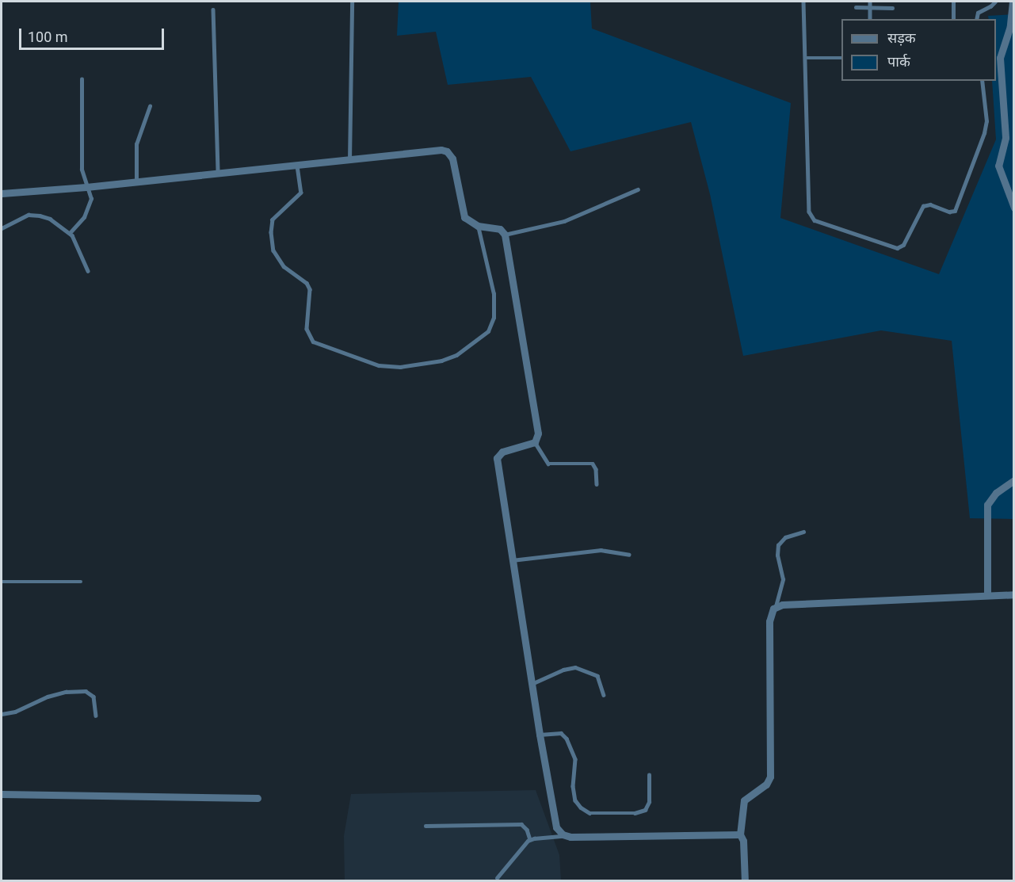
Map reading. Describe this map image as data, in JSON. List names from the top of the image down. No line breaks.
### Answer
{"legend":["सड़क","पार्क"],"scale_bar":"100 m"}
